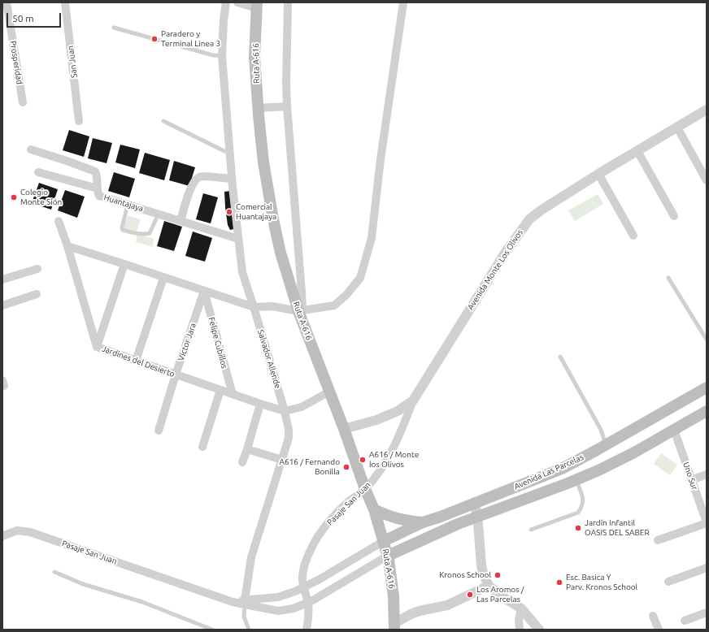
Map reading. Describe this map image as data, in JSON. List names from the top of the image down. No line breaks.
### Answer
{"streets":{"main road":["Ruta A-616","Avenida Las Parcelas"],"street":["San Juan","Prosperidad","Huantajaya","Avenida Monte Los Olivos","Víctor Jara","Felipe Cubillos","Salvador Allende","Jardines del Desierto","Uno Sur","Pasaje San Juan"]},"crossings":[["Ruta A-616","Avenida Monte Los Olivos"],["Ruta A-616","Avenida Las Parcelas"],["Ruta A-616","Pasaje San Juan"],["Avenida Monte Los Olivos","Pasaje San Juan"],["Víctor Jara","Felipe Cubillos"],["Víctor Jara","Jardines del Desierto"],["Felipe Cubillos","Jardines del Desierto"],["Salvador Allende","Jardines del Desierto"],["Salvador Allende","Pasaje San Juan"],["Avenida Las Parcelas","Uno Sur"],["Avenida Las Parcelas","Pasaje San Juan"]],"places":["Paradero y Terminal Linea 3","Colegio Monte Sión","Comercial Huantajaya","A616 / Monte los Olivos","A616 / Fernando Bonilla","Jardín Infantil OASIS DEL SABER","Kronos School","Esc. Basica Y Parv. Kronos School","Los Aromos / Las Parcelas"],"scale_bar":"50 m"}
